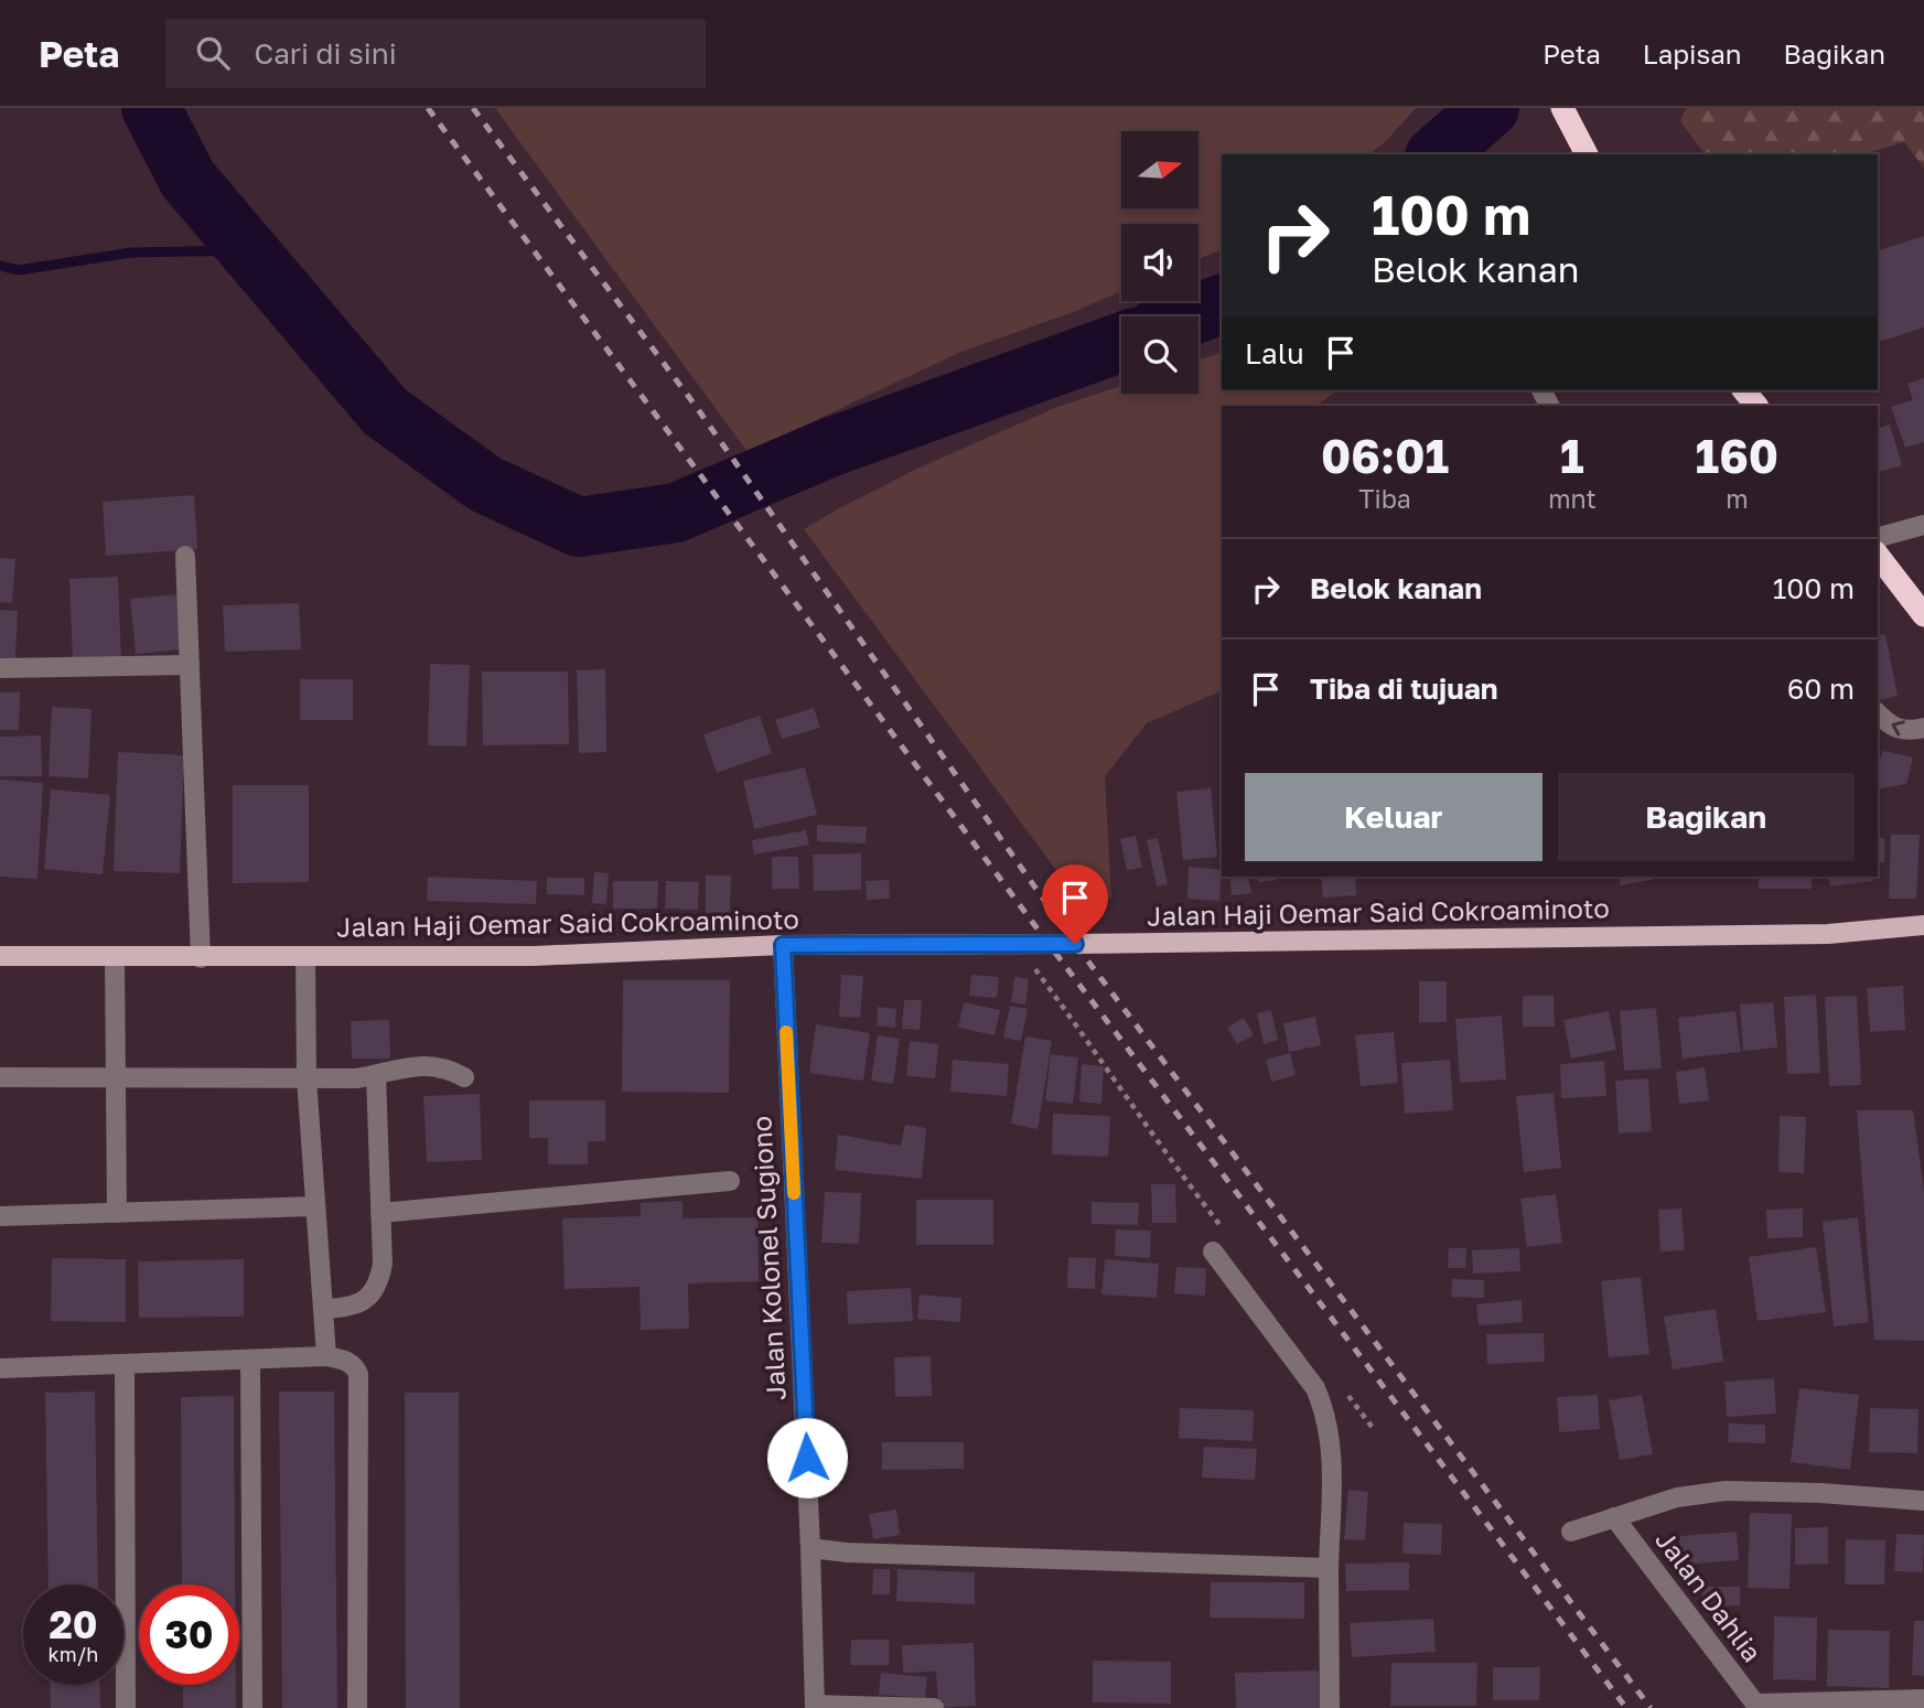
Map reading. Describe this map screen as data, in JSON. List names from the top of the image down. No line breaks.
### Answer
{"streets":{"main road":["Jalan Haji Oemar Said Cokroaminoto"],"street":["Jalan Kolonel Sugiono","Jalan Dahlia"]},"crossings":[["Jalan Haji Oemar Said Cokroaminoto","Jalan Kolonel Sugiono"]],"north":"right","page":{"header":"Peta","search":"Cari di sini","nav":["Peta","Lapisan","Bagikan"],"turn":["100 m","Belok kanan"],"then":"Lalu","eta":["06:01","Tiba","1","mnt","160","m"],"list":[{"name":"Belok kanan","value":"100 m"},{"name":"Tiba di tujuan","value":"60 m"}],"buttons":["Keluar","Bagikan"],"speed":"20 km/h","limit":"30"}}
